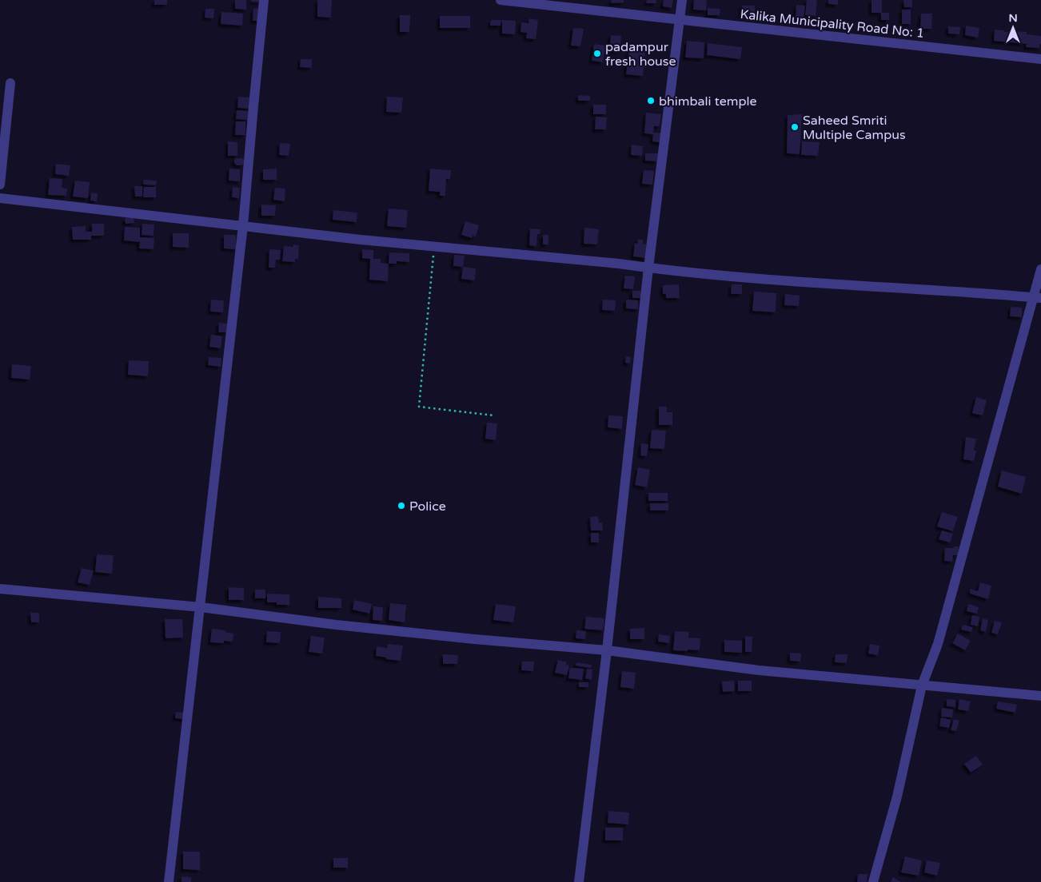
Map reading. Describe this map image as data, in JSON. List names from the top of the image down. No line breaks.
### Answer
{"streets":{"street":["Kalika Municipality Road No: 1"]},"places":["padampur fresh house","bhimbali temple","Saheed Smriti Multiple Campus","Police"],"north":"top"}
